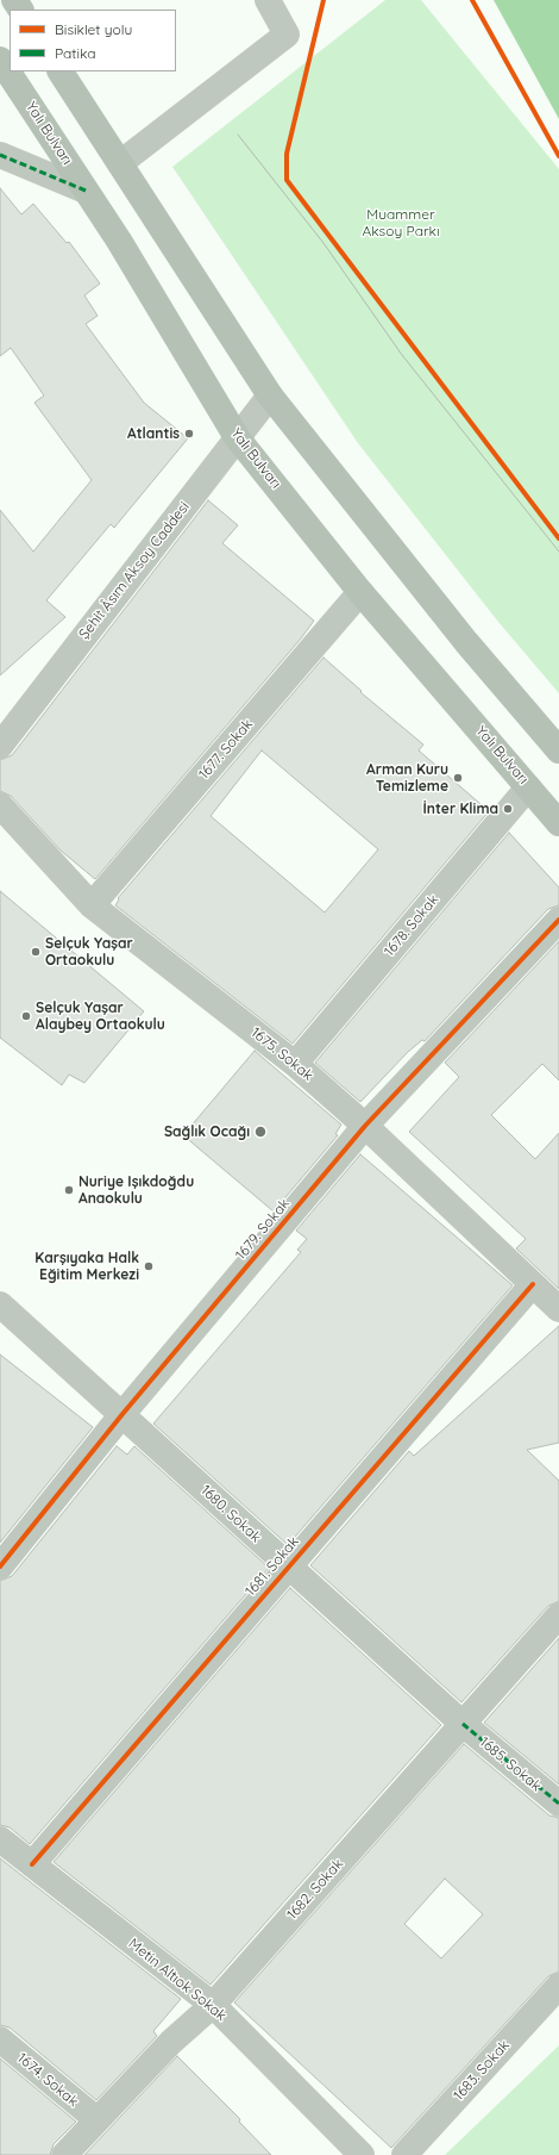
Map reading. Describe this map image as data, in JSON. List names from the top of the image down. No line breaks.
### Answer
{"streets":{"main road":["Yalı Bulvarı"],"street":["Şehit Âsım Aksoy Caddesi","1677. Sokak","1678. Sokak","1675. Sokak","1679. Sokak","1680. Sokak","1681. Sokak","1685. Sokak","1682. Sokak","Metin Altıok Sokak","1683. Sokak","1674. Sokak"]},"crossings":[["Yalı Bulvarı","Şehit Âsım Aksoy Caddesi"],["Yalı Bulvarı","1677. Sokak"],["Yalı Bulvarı","1678. Sokak"],["1677. Sokak","1675. Sokak"],["1678. Sokak","1675. Sokak"],["1675. Sokak","1679. Sokak"],["1675. Sokak","1681. Sokak"],["1679. Sokak","1680. Sokak"],["1680. Sokak","1681. Sokak"],["1680. Sokak","1685. Sokak"],["1680. Sokak","1682. Sokak"],["1681. Sokak","Metin Altıok Sokak"],["1685. Sokak","1682. Sokak"],["1682. Sokak","Metin Altıok Sokak"],["1682. Sokak","1674. Sokak"]],"parks":["Muammer Aksoy Parkı"],"places":["Atlantis","Arman Kuru Temizleme","İnter Klima","Selçuk Yaşar Ortaokulu","Selçuk Yaşar Alaybey Ortaokulu","Sağlık Ocağı","Nuriye Işıkdoğdu Anaokulu","Karşıyaka Halk Eğitim Merkezi"],"legend":["Bisiklet yolu","Patika"]}
